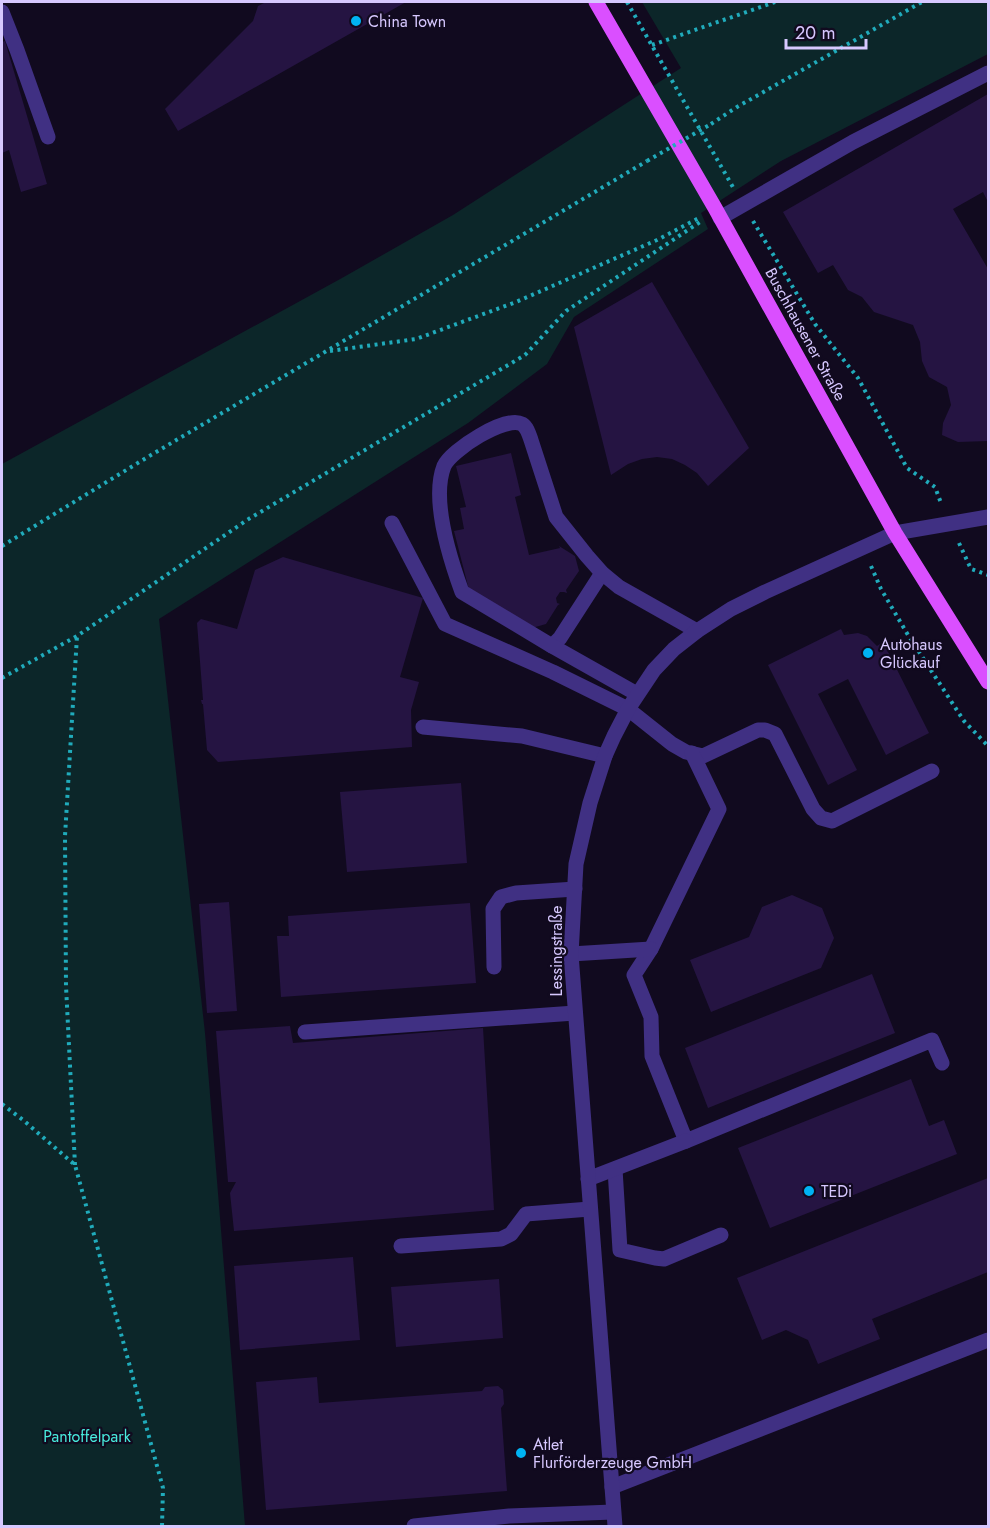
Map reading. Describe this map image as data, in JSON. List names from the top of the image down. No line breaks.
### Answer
{"streets":{"main road":["Buschhausener Straße"],"street":["Lessingstraße"]},"crossings":[["Buschhausener Straße","Lessingstraße"]],"parks":["Pantoffelpark"],"places":["China Town","Autohaus Glückauf","TEDi","Atlet Flurförderzeuge GmbH"],"scale_bar":"20 m"}
